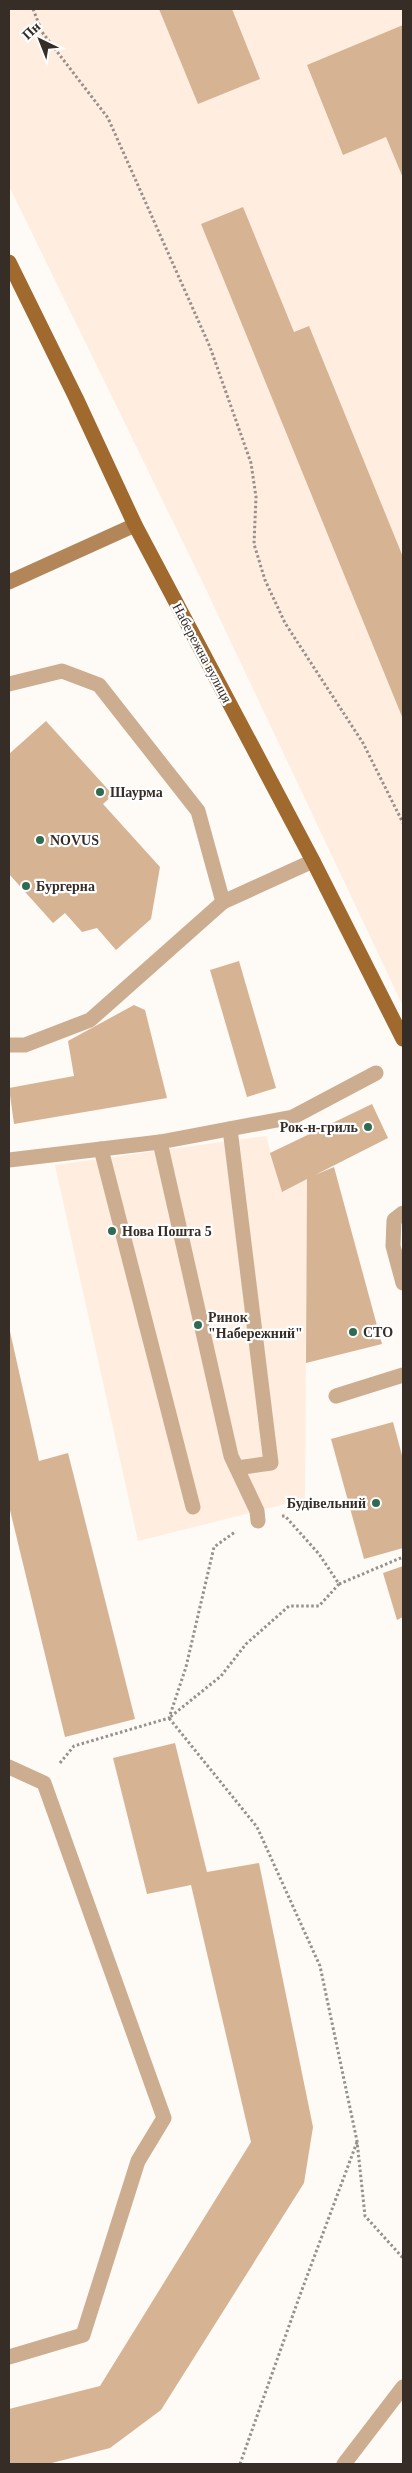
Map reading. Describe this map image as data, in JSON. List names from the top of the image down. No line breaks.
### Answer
{"streets":{"main road":["Набережна вулиця"]},"places":["Шаурма","NOVUS","Бургерна","Рок-н-гриль","Нова Пошта 5","Ринок \"Набережний\"","СТО","Будівельний"],"north":"top left"}
